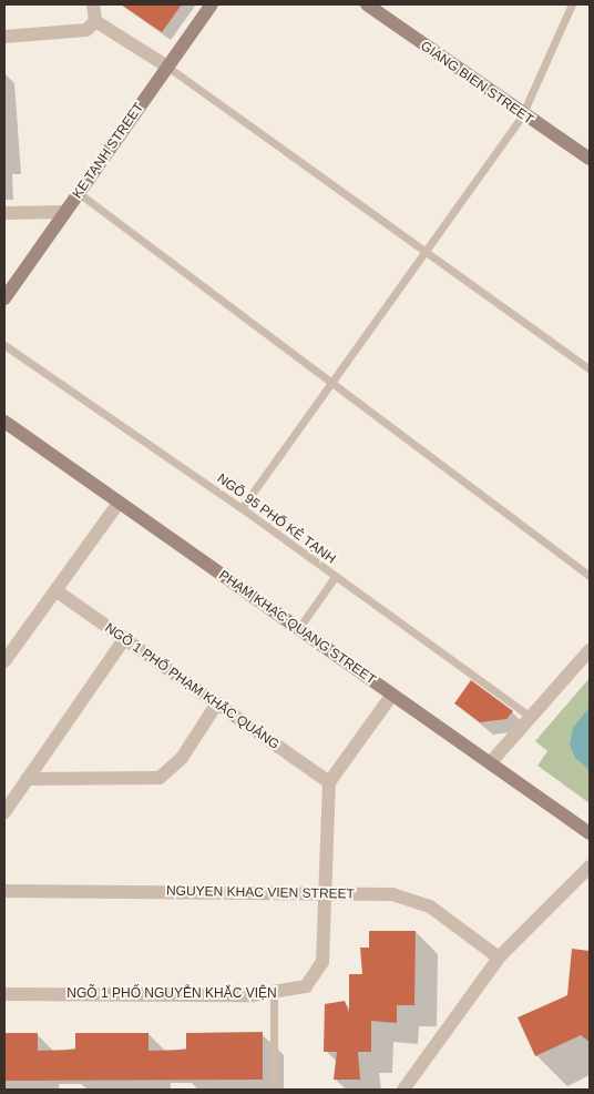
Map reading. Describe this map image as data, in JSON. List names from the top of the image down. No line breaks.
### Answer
{"streets":{"street":["GIANG BIEN STREET","KE TANH STREET","PHAM KHAC QUANG STREET","NGÕ 1 PHỐ PHẠM KHẮC QUẢNG","NGUYEN KHAC VIEN STREET","NGÕ 1 PHỐ NGUYỄN KHẮC VIỆN"],"lane":["NGÕ 95 PHỐ KẺ TẠNH"]},"crossings":[["NGUYEN KHAC VIEN STREET","NGÕ 1 PHỐ NGUYỄN KHẮC VIỆN"]]}
